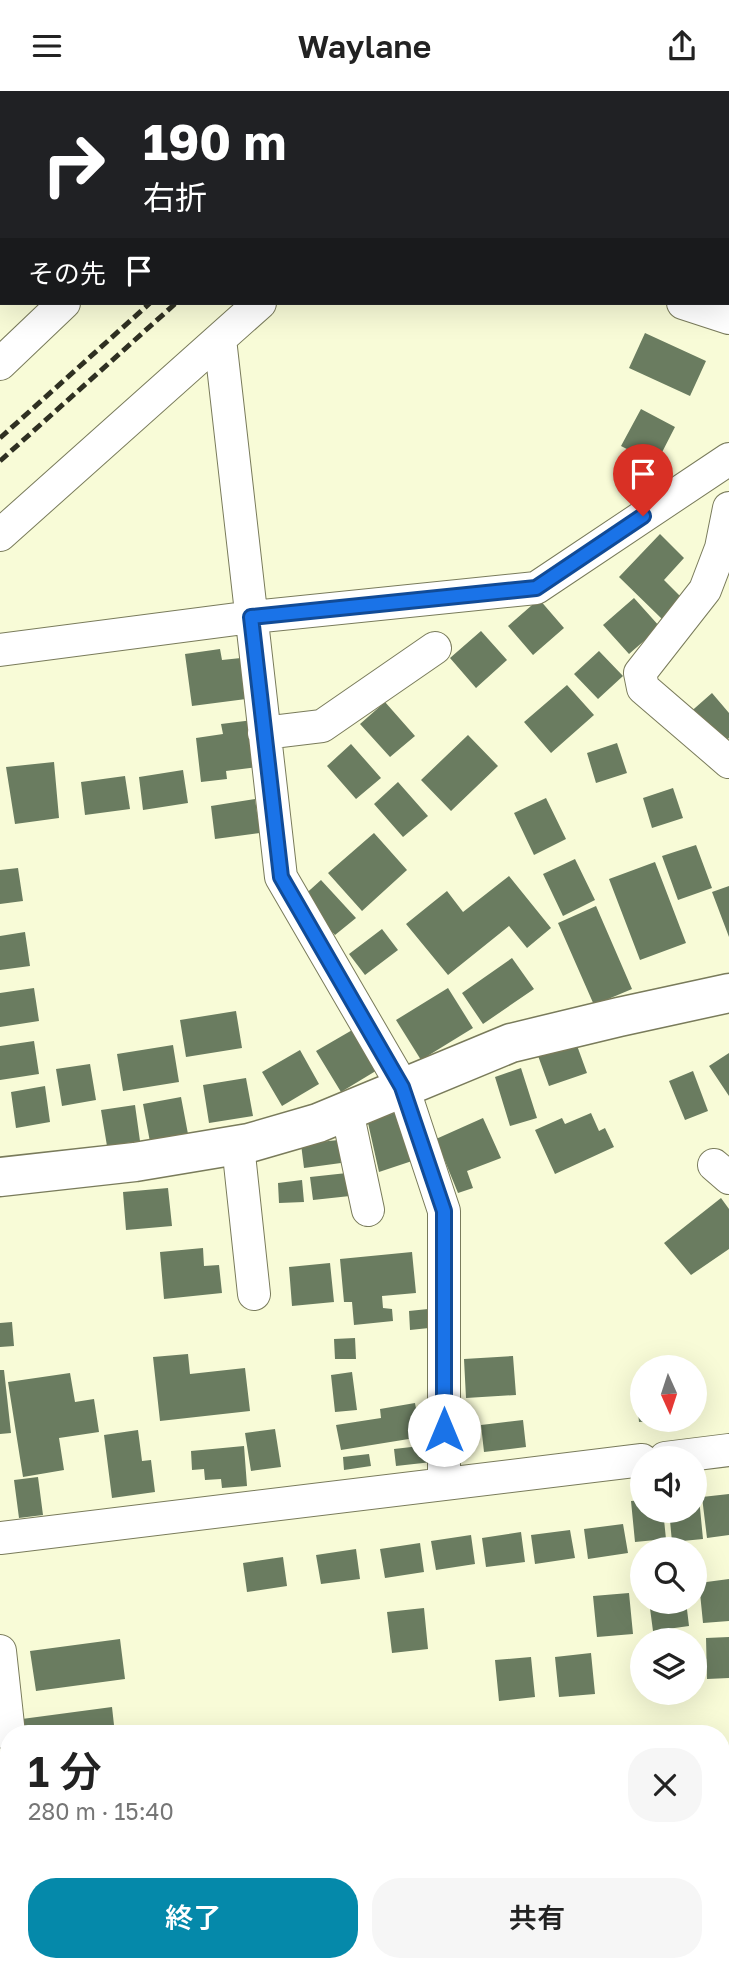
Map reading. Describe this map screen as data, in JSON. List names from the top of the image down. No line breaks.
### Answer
{"north":"bottom","page":{"header":"Waylane","turn":["190 m","右折"],"then":"その先","heading":["1 分","280 m · 15:40"],"buttons":["終了","共有"]}}
